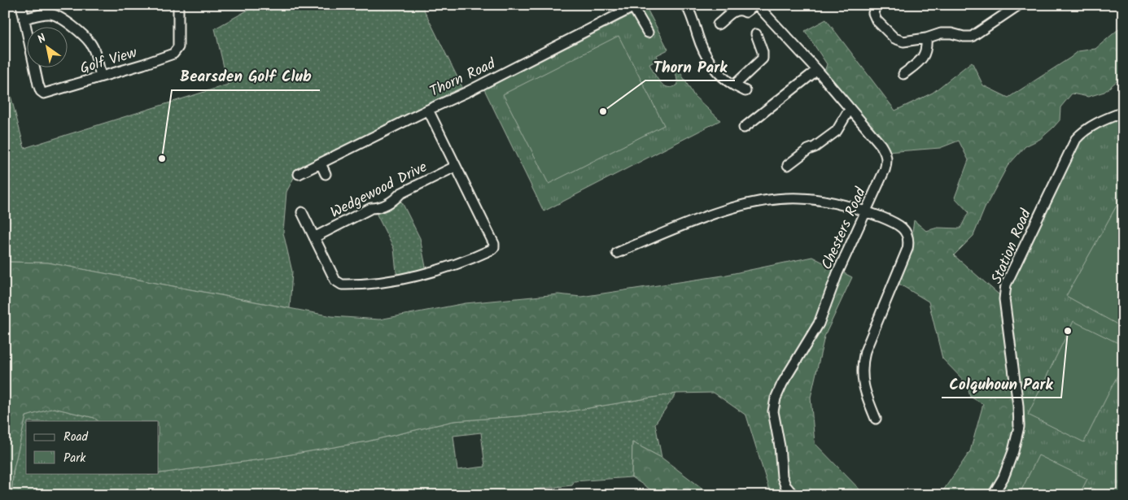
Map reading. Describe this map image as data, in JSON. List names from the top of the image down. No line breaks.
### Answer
{"streets":{"street":["Golf View","Thorn Road","Wedgewood Drive","Chesters Road","Station Road"]},"places":["Thorn Park","Bearsden Golf Club","Colquhoun Park"],"legend":["Road","Park"],"north":"top left"}
